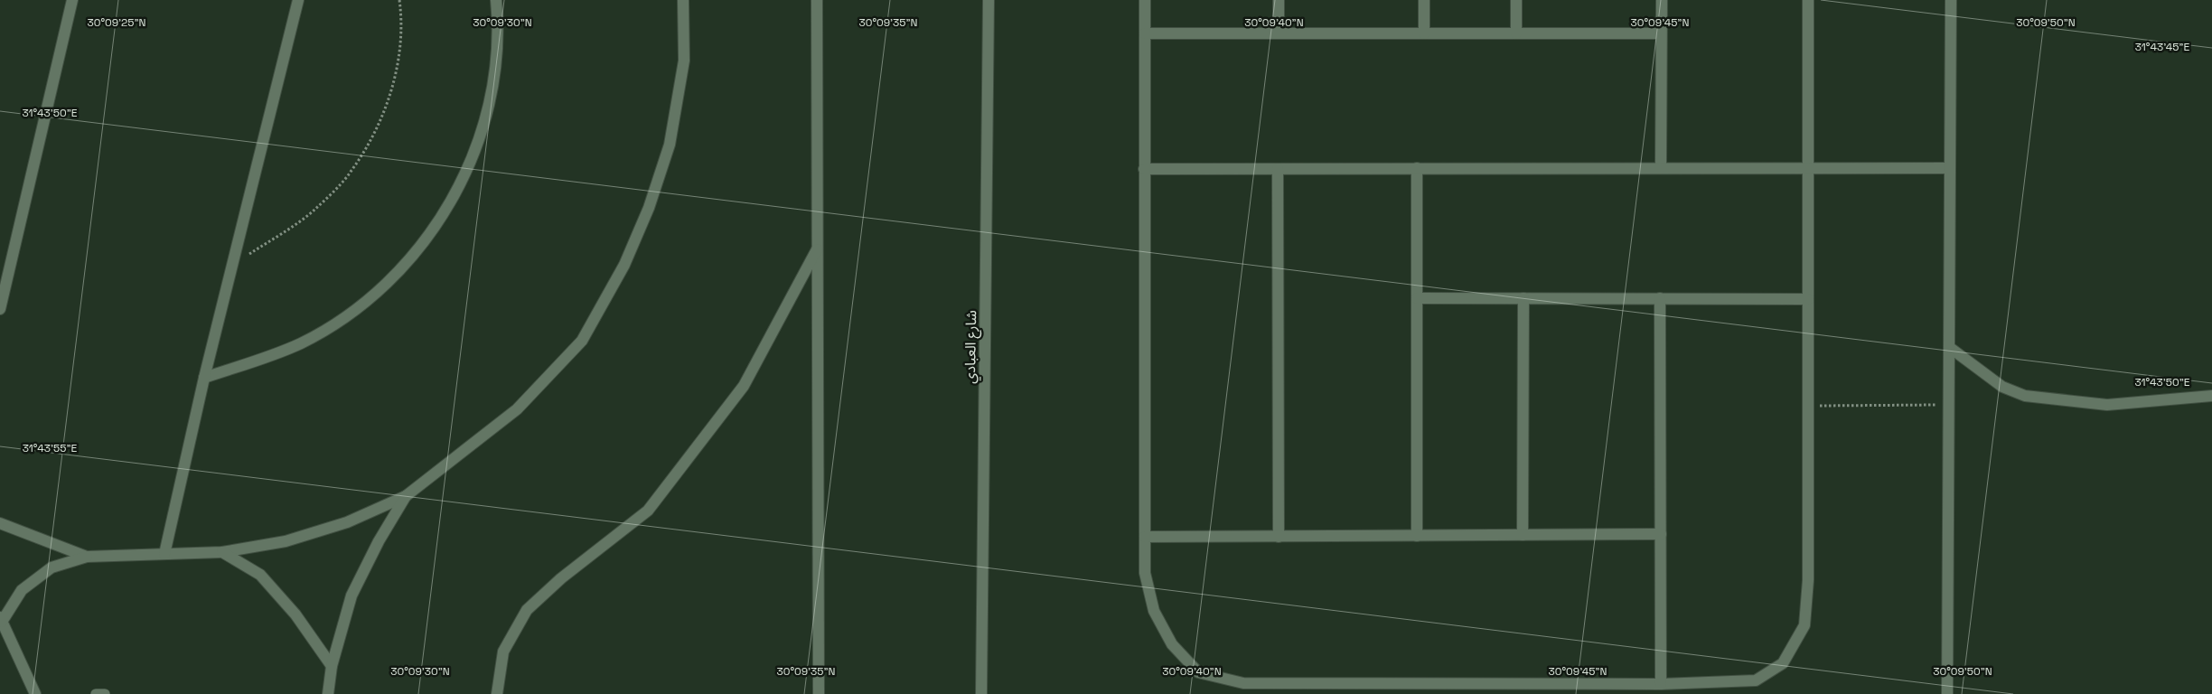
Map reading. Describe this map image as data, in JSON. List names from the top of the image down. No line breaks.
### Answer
{"streets":{"street":["شارع العبادي"]},"coordinates":["30°09'25\"N","30°09'30\"N","30°09'35\"N","30°09'40\"N","30°09'45\"N","30°09'50\"N","31°43'45\"E","31°43'50\"E","31°43'55\"E"]}
